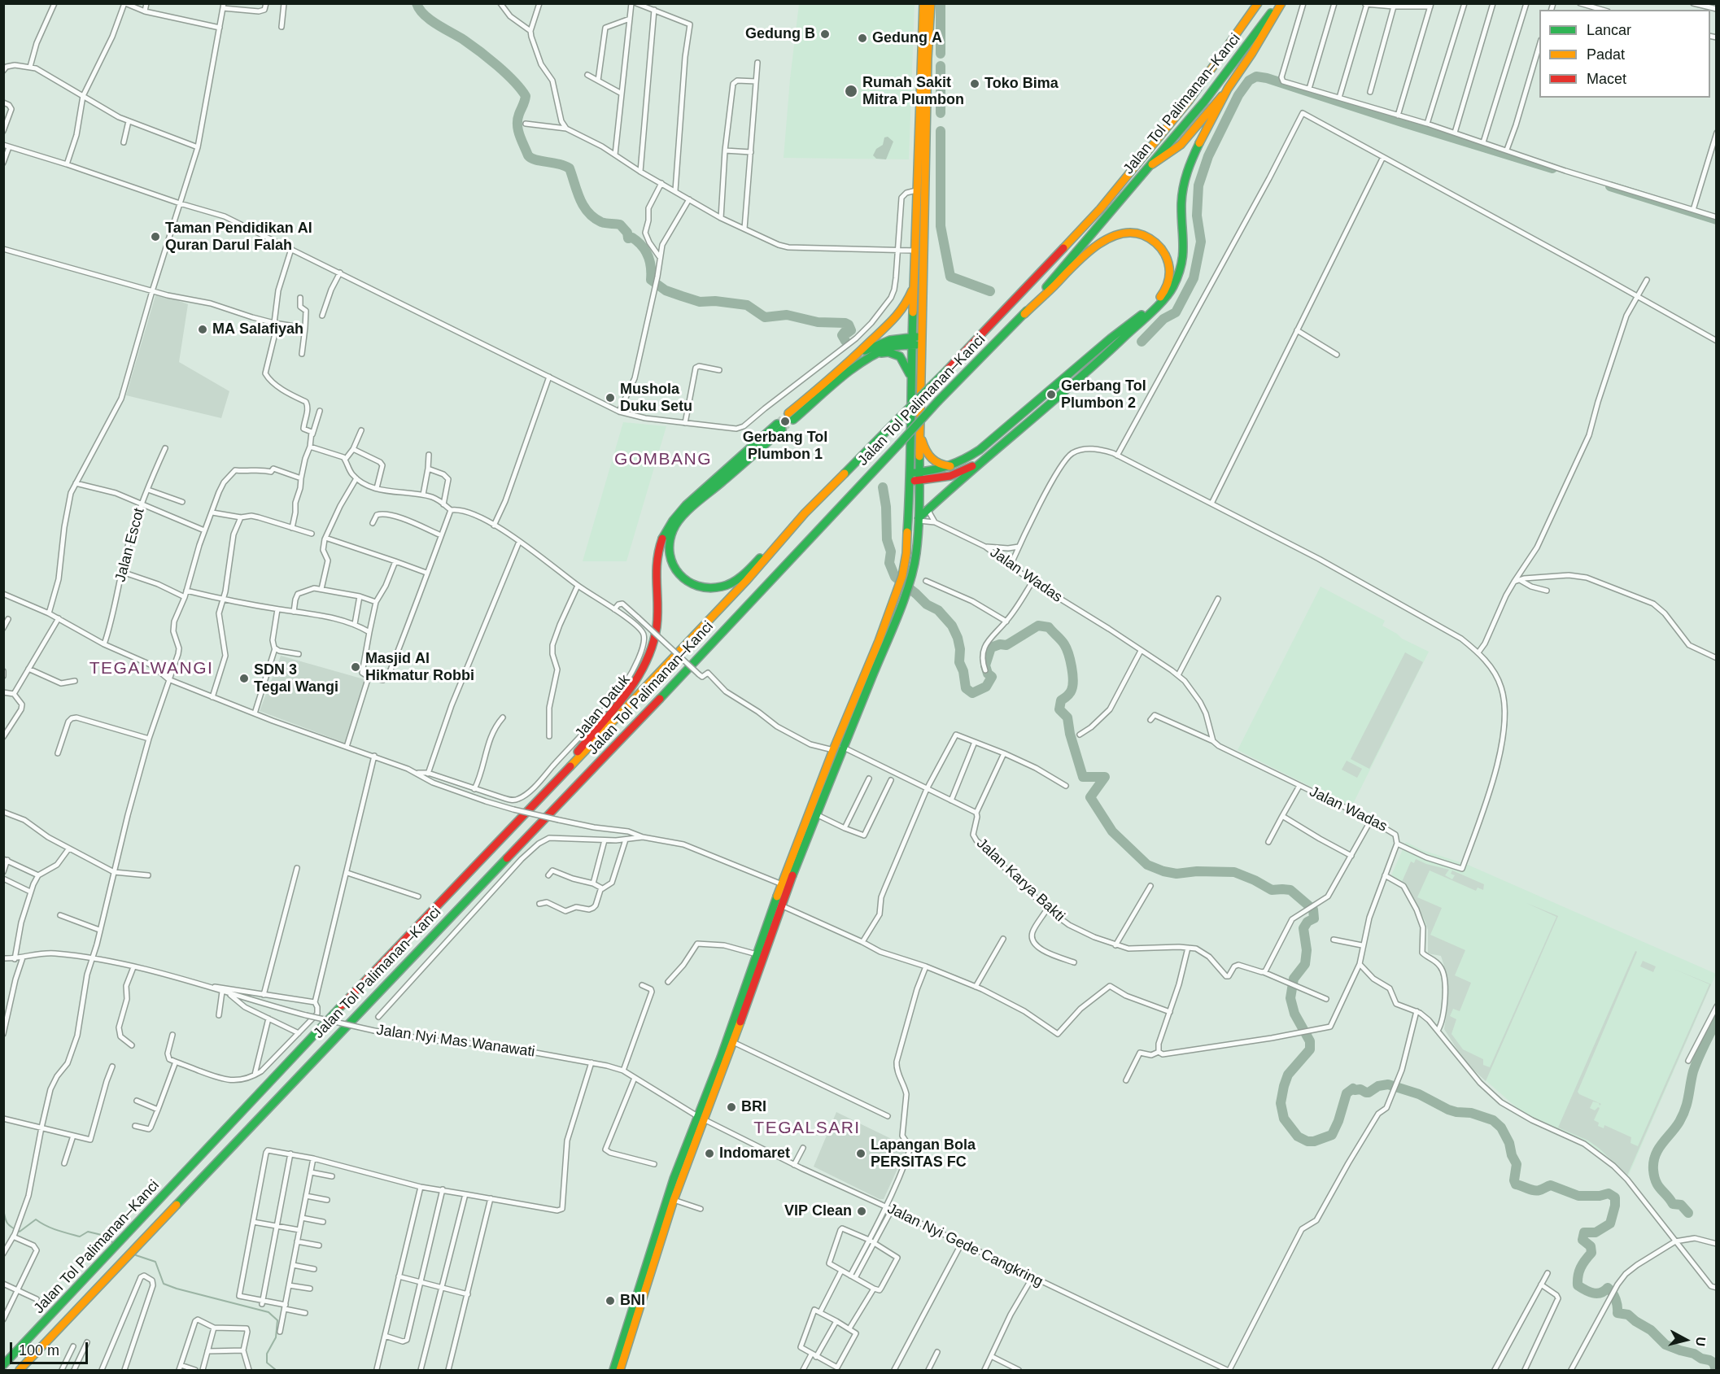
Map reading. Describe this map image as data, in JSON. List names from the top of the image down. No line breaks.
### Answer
{"streets":{"highway":["Jalan Tol Palimanan–Kanci"],"street":["Jalan Escot","Jalan Wadas","Jalan Datuk","Jalan Karya Bakti","Jalan Nyi Mas Wanawati","Jalan Nyi Gede Cangkring"]},"crossings":[["Jalan Nyi Mas Wanawati","Jalan Nyi Gede Cangkring"]],"districts":["GOMBANG","TEGALWANGI","TEGALSARI"],"places":["Gedung B","Gedung A","Toko Bima","Rumah Sakit Mitra Plumbon","Taman Pendidikan Al Quran Darul Falah","MA Salafiyah","Gerbang Tol Plumbon 2","Mushola Duku Setu","Gerbang Tol Plumbon 1","Masjid Al Hikmatur Robbi","SDN 3 Tegal Wangi","BRI","Indomaret","Lapangan Bola PERSITAS FC","VIP Clean","BNI"],"legend":["Lancar","Padat","Macet"],"scale_bar":"100 m","north":"right"}
